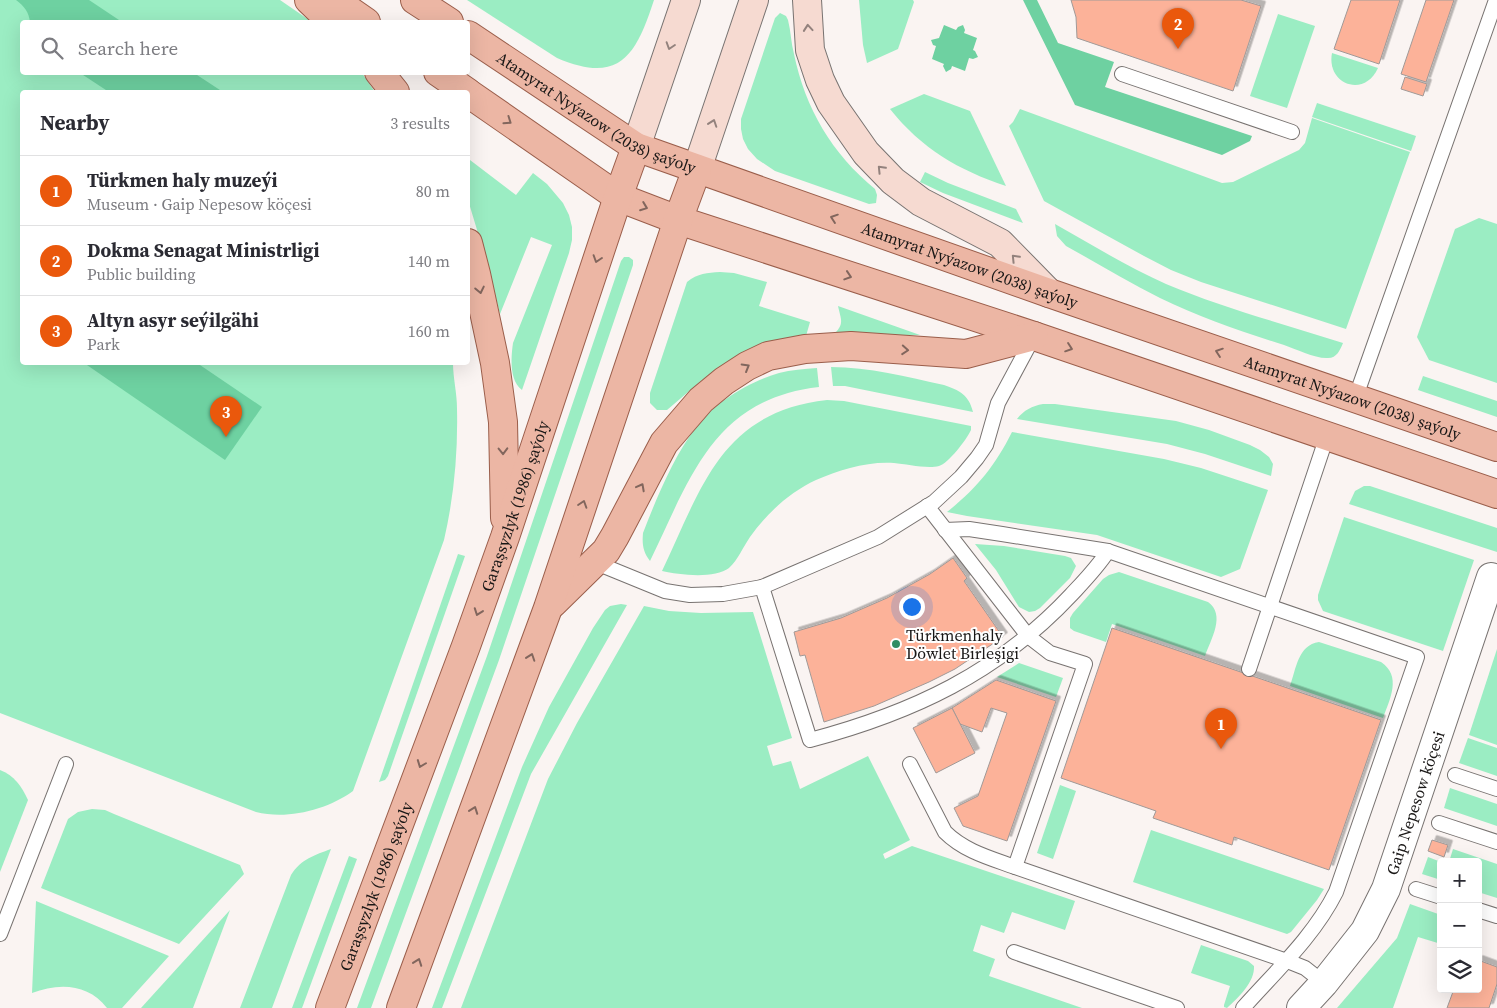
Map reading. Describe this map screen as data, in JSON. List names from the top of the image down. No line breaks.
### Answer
{"streets":{"main road":["Atamyrat Nyýazow (2038) şaýoly","Garaşsyzlyk (1986) şaýoly"],"street":["Gaip Nepesow köçesi"]},"crossings":[["Atamyrat Nyýazow (2038) şaýoly","Garaşsyzlyk (1986) şaýoly"]],"places":["Türkmenhaly Döwlet Birleşigi"],"page":{"pins":["2","3","1"],"search":"Search here","heading":["Nearby","3 results"],"list":[{"mark":"1","name":"Türkmen haly muzeýi","note":"Museum · Gaip Nepesow köçesi","value":"80 m"},{"mark":"2","name":"Dokma Senagat Ministrligi","note":"Public building","value":"140 m"},{"mark":"3","name":"Altyn asyr seýilgähi","note":"Park","value":"160 m"}],"map_buttons":["+","−"]}}
